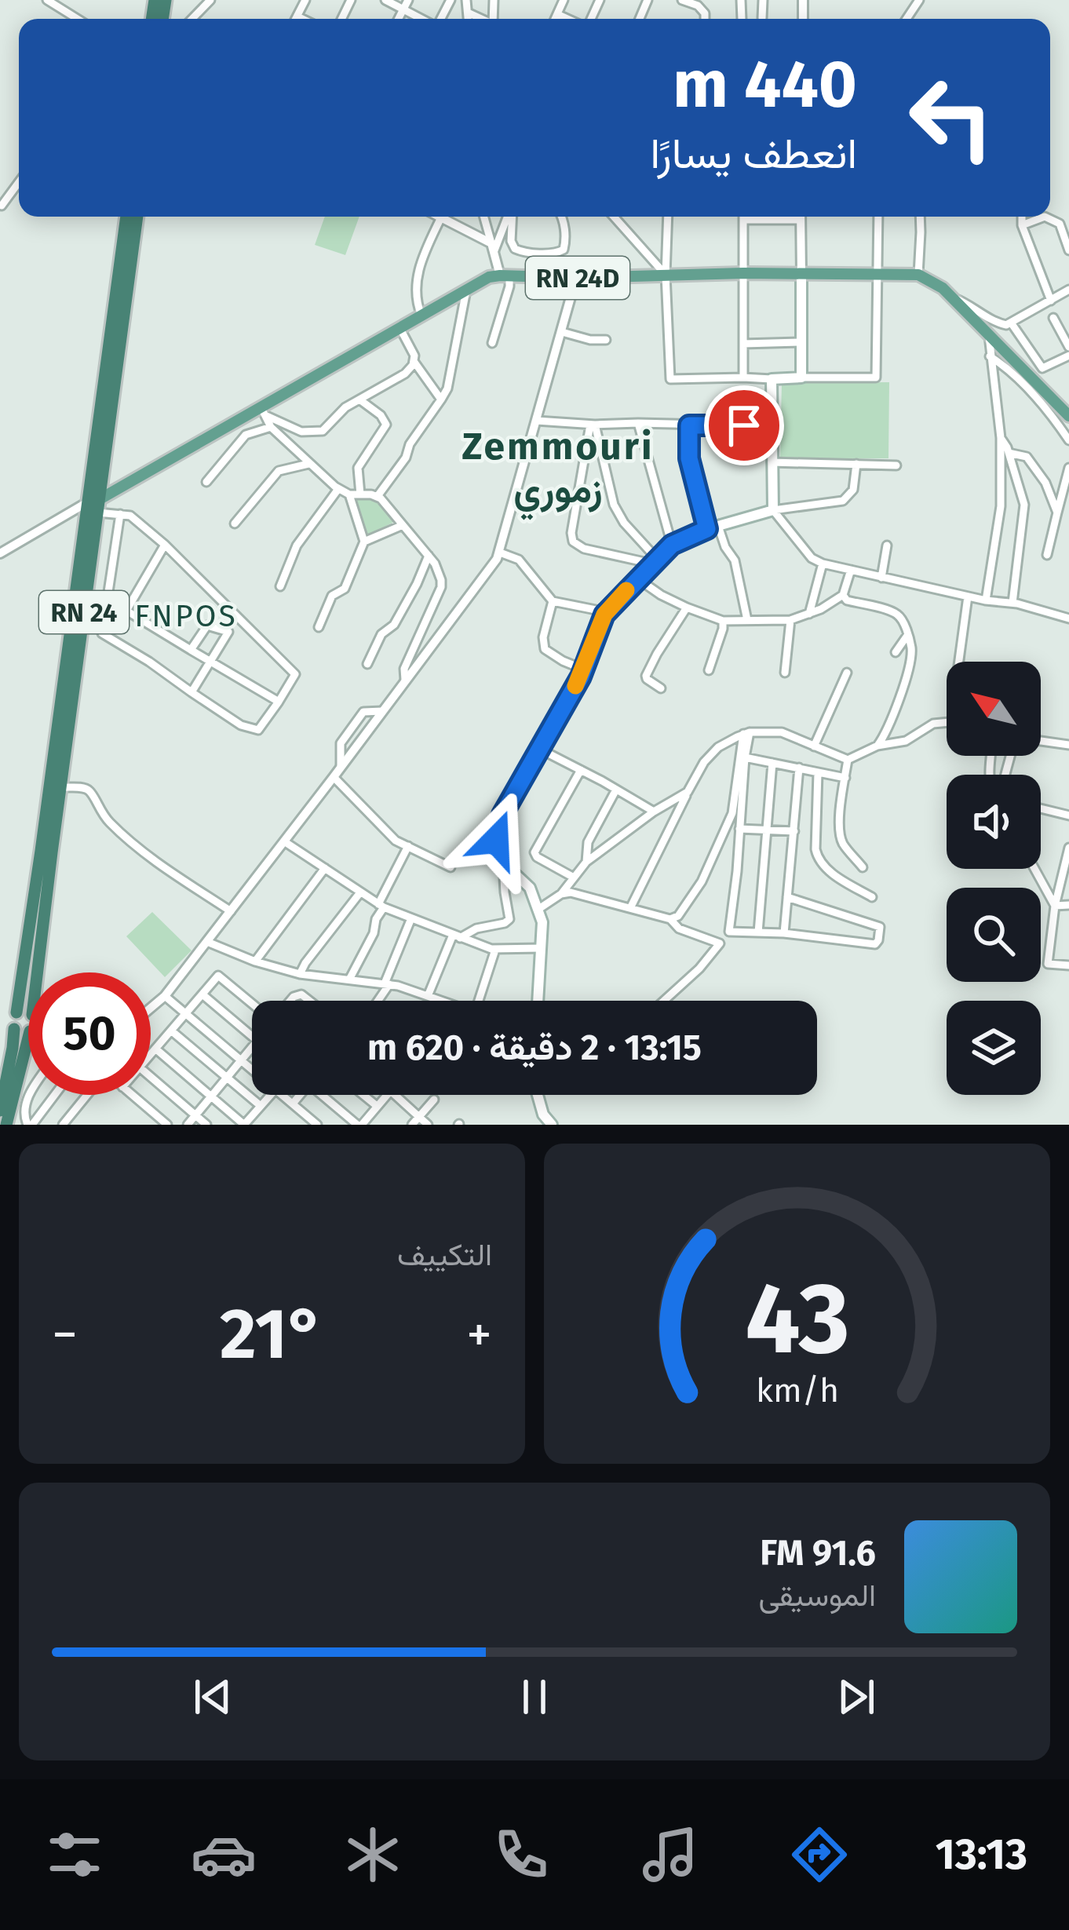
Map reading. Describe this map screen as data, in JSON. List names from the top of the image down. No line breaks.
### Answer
{"streets":{"highway":["RN 24"],"main road":["RN 24D"]},"crossings":[["RN 24D","RN 24"]],"districts":["Zemmouri زموري","FNPOS"],"north":"top left","page":{"turn":["440 m","انعطف يسارًا"],"limit":"50","trip":"13:15 · 2 دقيقة · 620 m","tile":"التكييف","heat":["−","21°","+"],"song":["91.6 FM","الموسيقى"],"tabs":"13:13","gauge":["43","km/h"]}}
